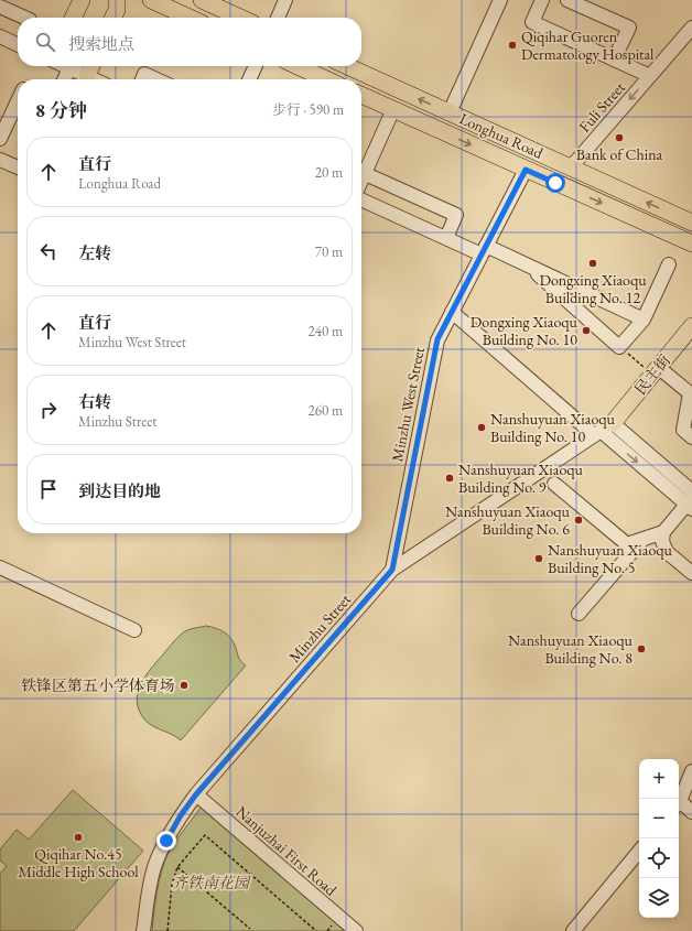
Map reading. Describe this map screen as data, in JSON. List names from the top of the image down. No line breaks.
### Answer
{"streets":{"main road":["Longhua Road","民主街"],"street":["Fuli Street","Minzhu West Street","Minzhu Street","Nanjuzhai First Road"]},"crossings":[["Fuli Street","Longhua Road"],["Longhua Road","Minzhu West Street"],["民主街","Minzhu Street"],["Minzhu West Street","Minzhu Street"],["Minzhu Street","Nanjuzhai First Road"]],"one_way":["Fuli Street"],"parks":["齐铁南花园"],"places":["Qiqihar Guoren Dermatology Hospital","Bank of China","Dongxing Xiaoqu Building No. 12","Dongxing Xiaoqu Building No. 10","Nanshuyuan Xiaoqu Building No. 10","Nanshuyuan Xiaoqu Building No. 9","Nanshuyuan Xiaoqu Building No. 6","Nanshuyuan Xiaoqu Building No. 5","Nanshuyuan Xiaoqu Building No. 8","铁锋区第五小学体育场","Qiqihar No.45 Middle High School"],"page":{"search":"搜索地点","heading":["8 分钟","步行 · 590 m"],"list":[["直行","Longhua Road","20 m"],["左转","70 m"],["直行","Minzhu West Street","240 m"],["右转","Minzhu Street","260 m"],"到达目的地"],"map_buttons":["+","−"]}}
